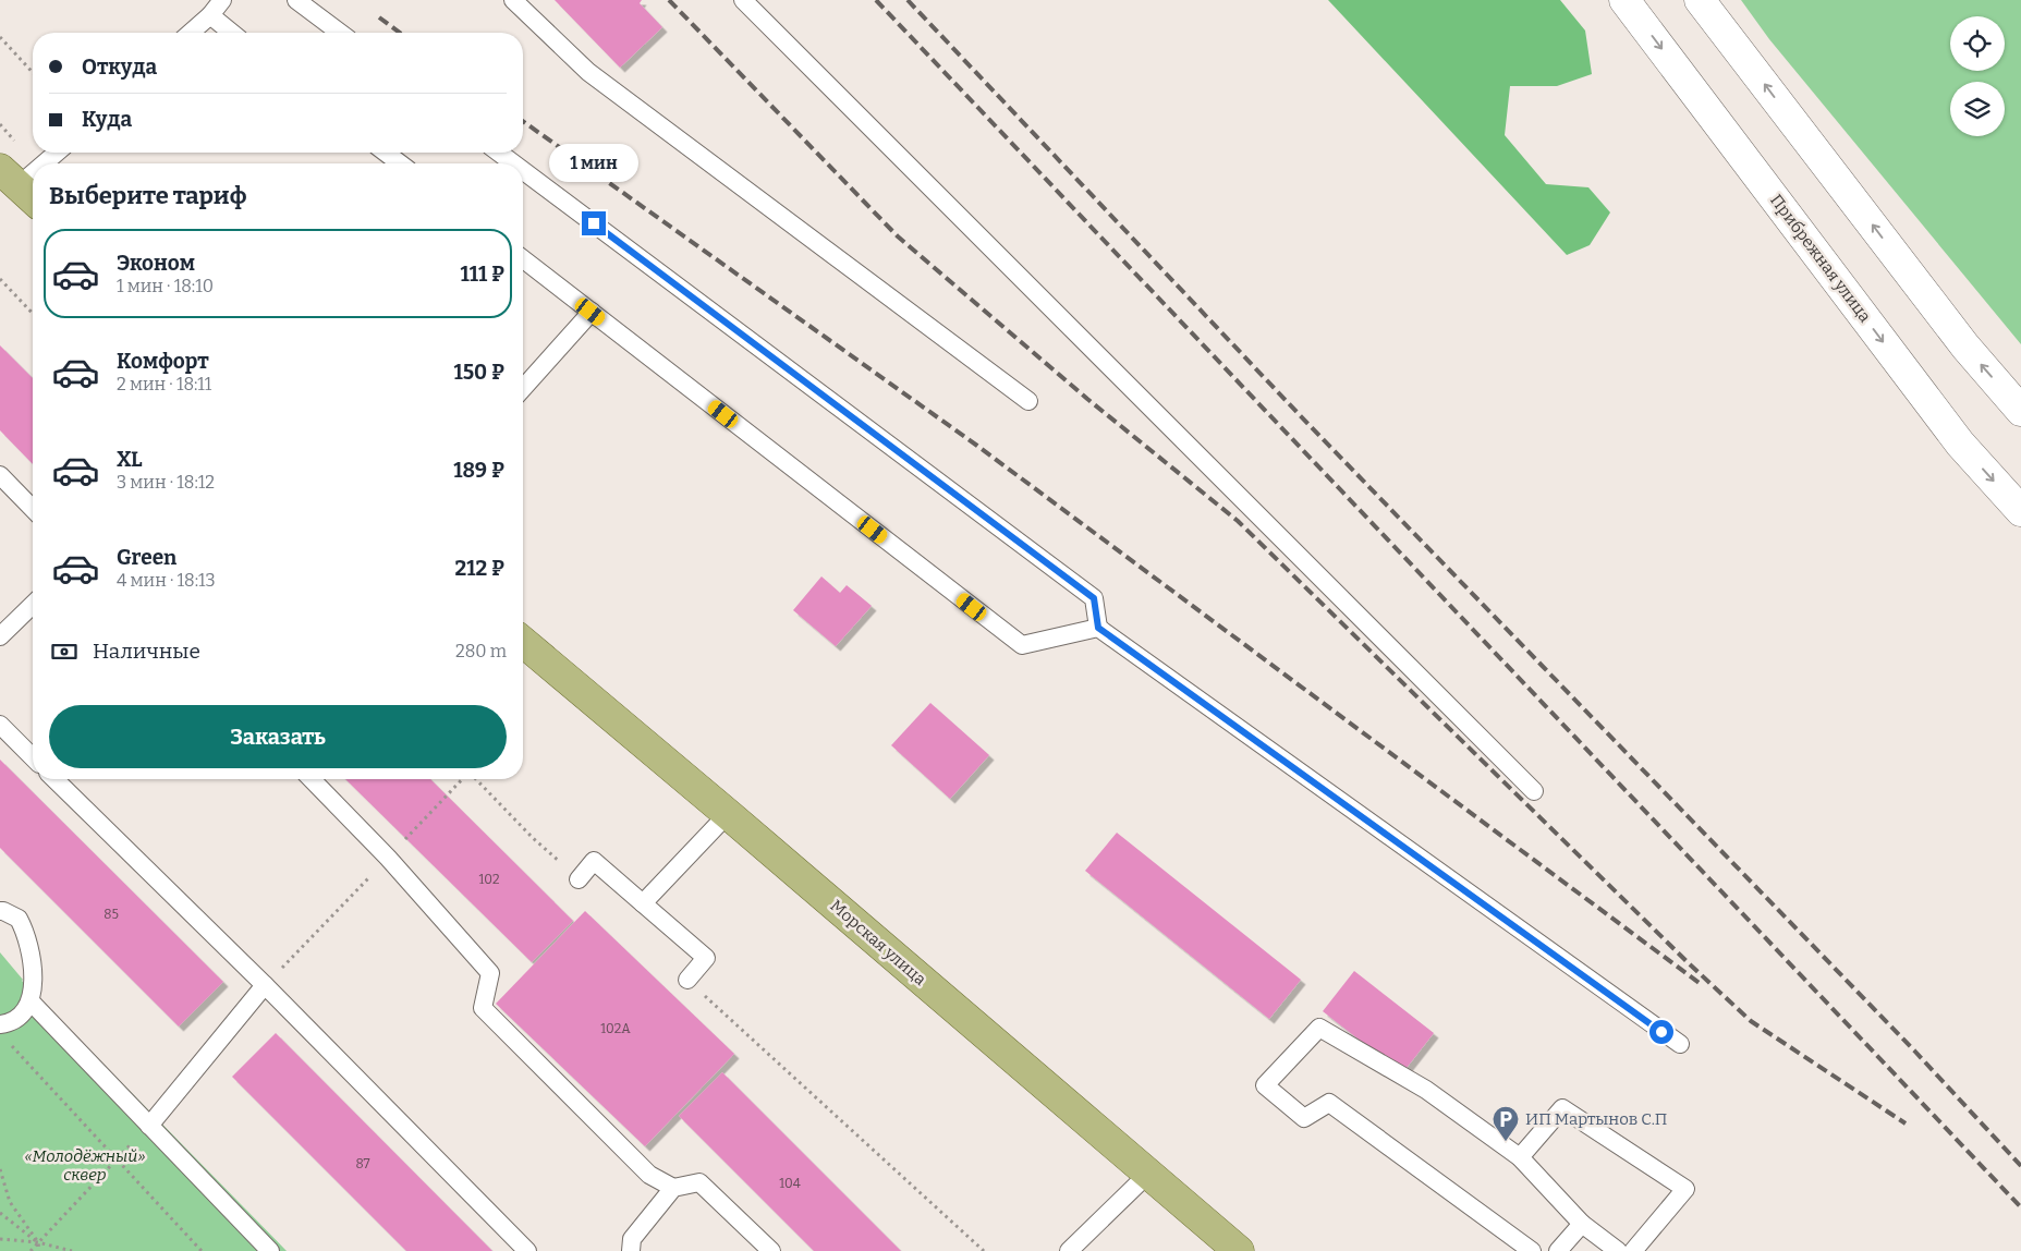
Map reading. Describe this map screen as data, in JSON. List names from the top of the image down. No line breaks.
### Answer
{"streets":{"main road":["Прибрежная улица","Морская улица"]},"parks":["«Молодёжный» сквер"],"places":{"parking":["ИП Мартынов С.П"]},"house_numbers":["102","85","102А","87","104"],"page":{"banner":["Откуда","Куда"],"bubble":"1 мин","heading":"Выберите тариф","list":[{"name":"Эконом","note":"1 мин · 18:10","value":"111 ₽"},{"name":"Комфорт","note":"2 мин · 18:11","value":"150 ₽"},{"name":"XL","note":"3 мин · 18:12","value":"189 ₽"},{"name":"Green","note":"4 мин · 18:13","value":"212 ₽"}],"pay":["Наличные","280 m"],"buttons":"Заказать"}}
